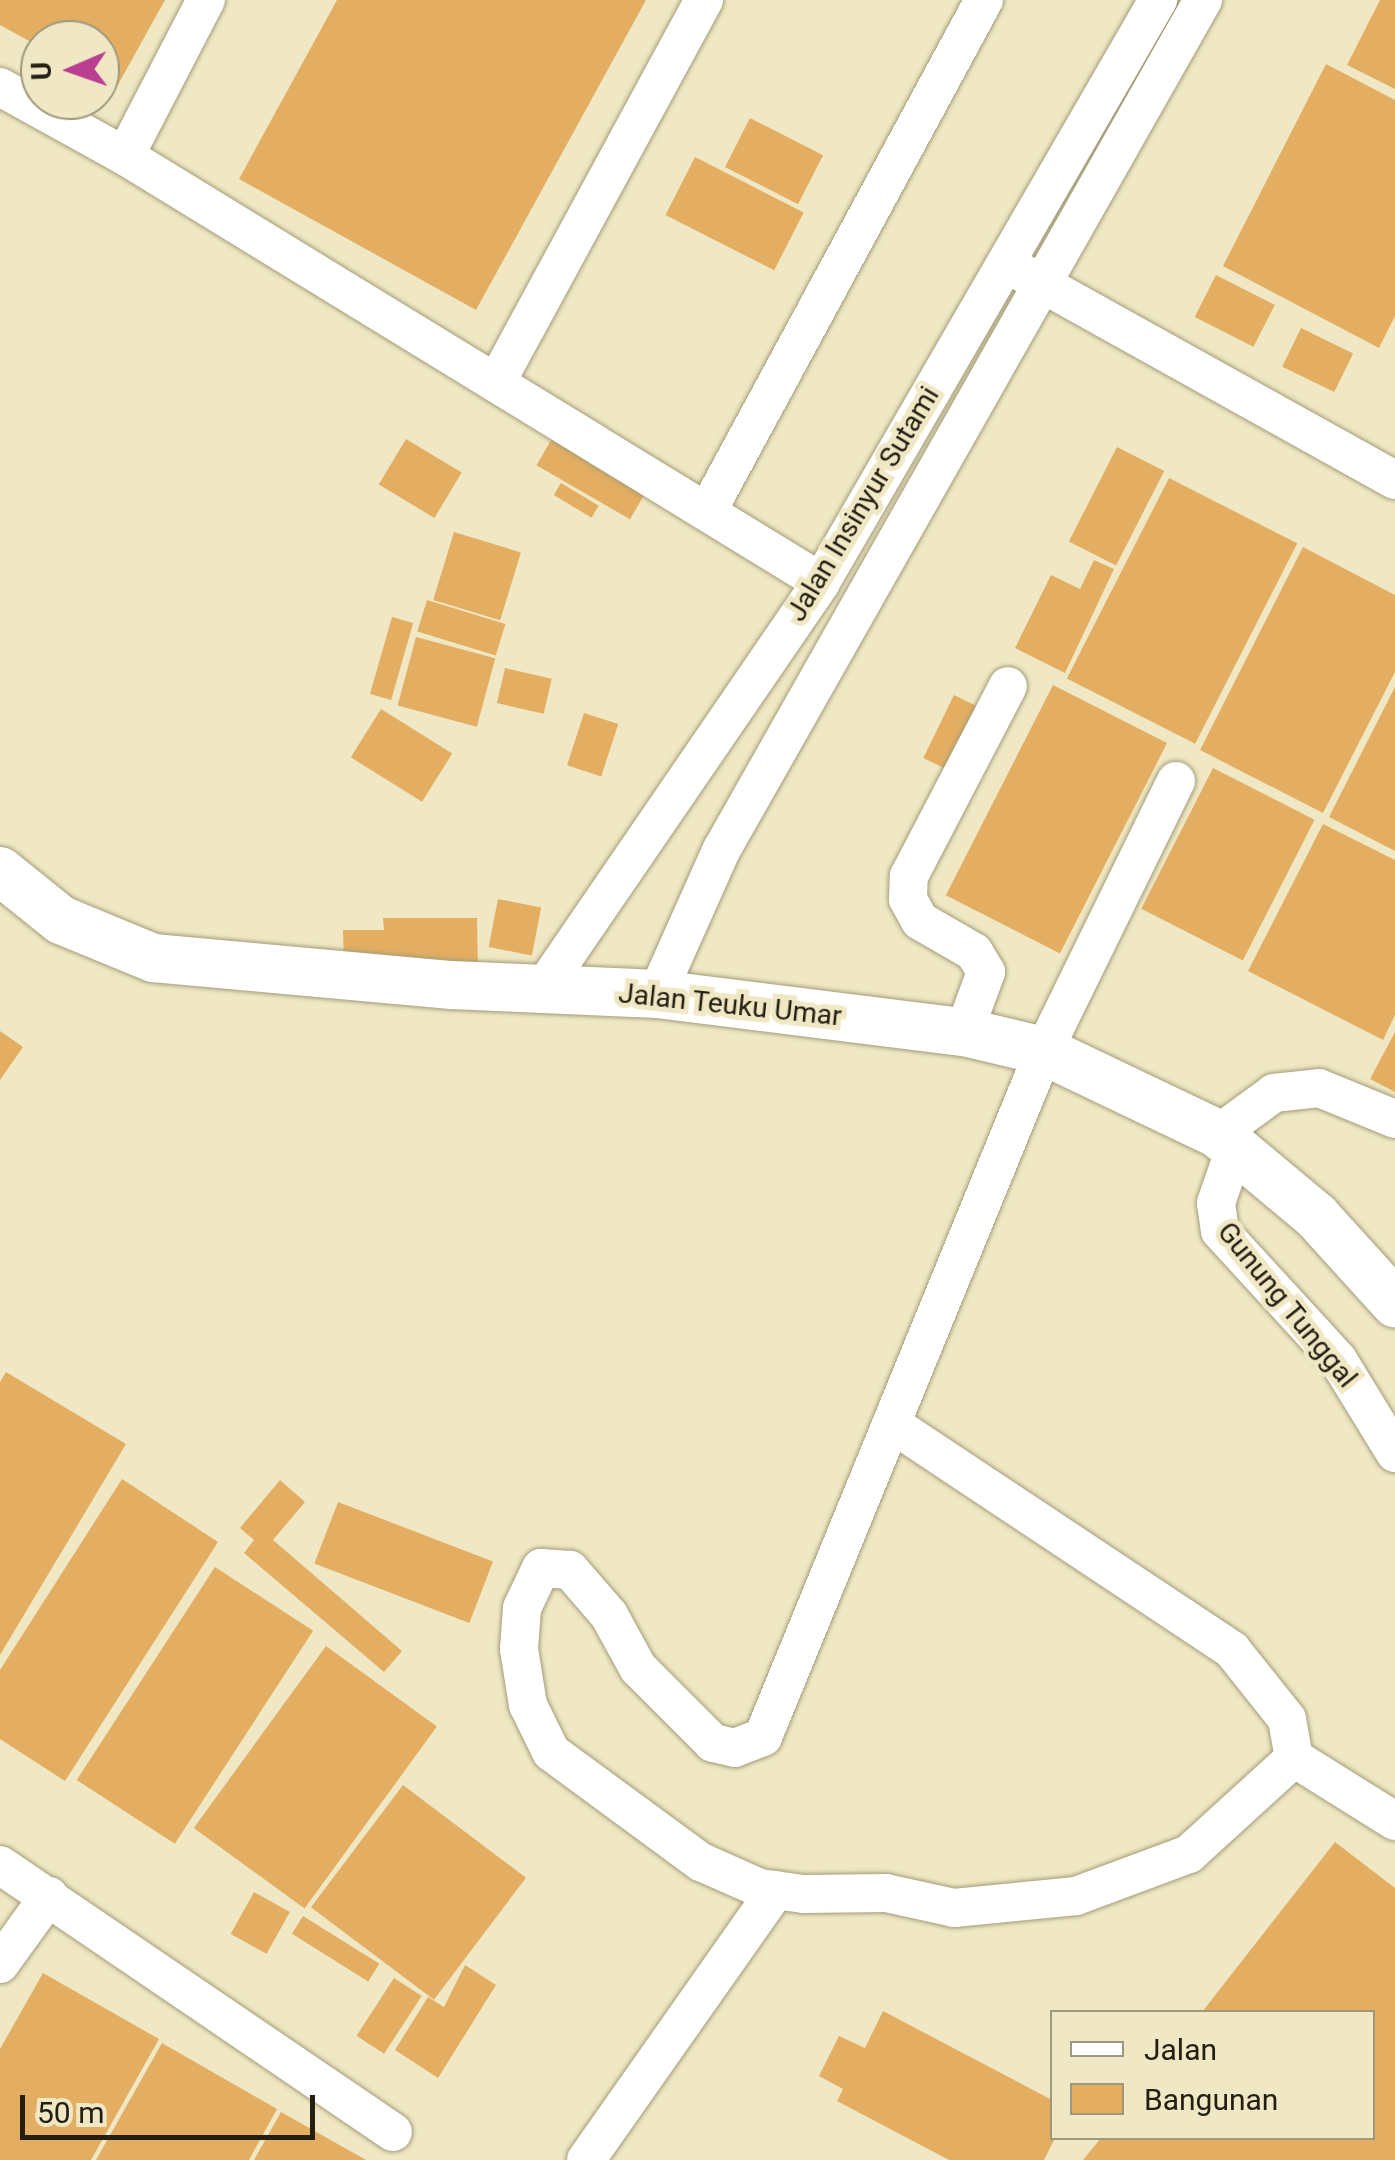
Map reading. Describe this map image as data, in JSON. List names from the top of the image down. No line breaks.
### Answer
{"streets":{"main road":["Jalan Teuku Umar"],"street":["Jalan Insinyur Sutami","Gunung Tunggal"]},"crossings":[["Jalan Insinyur Sutami","Jalan Teuku Umar"],["Jalan Teuku Umar","Gunung Tunggal"]],"legend":["Jalan","Bangunan"],"scale_bar":"50 m","north":"left"}
